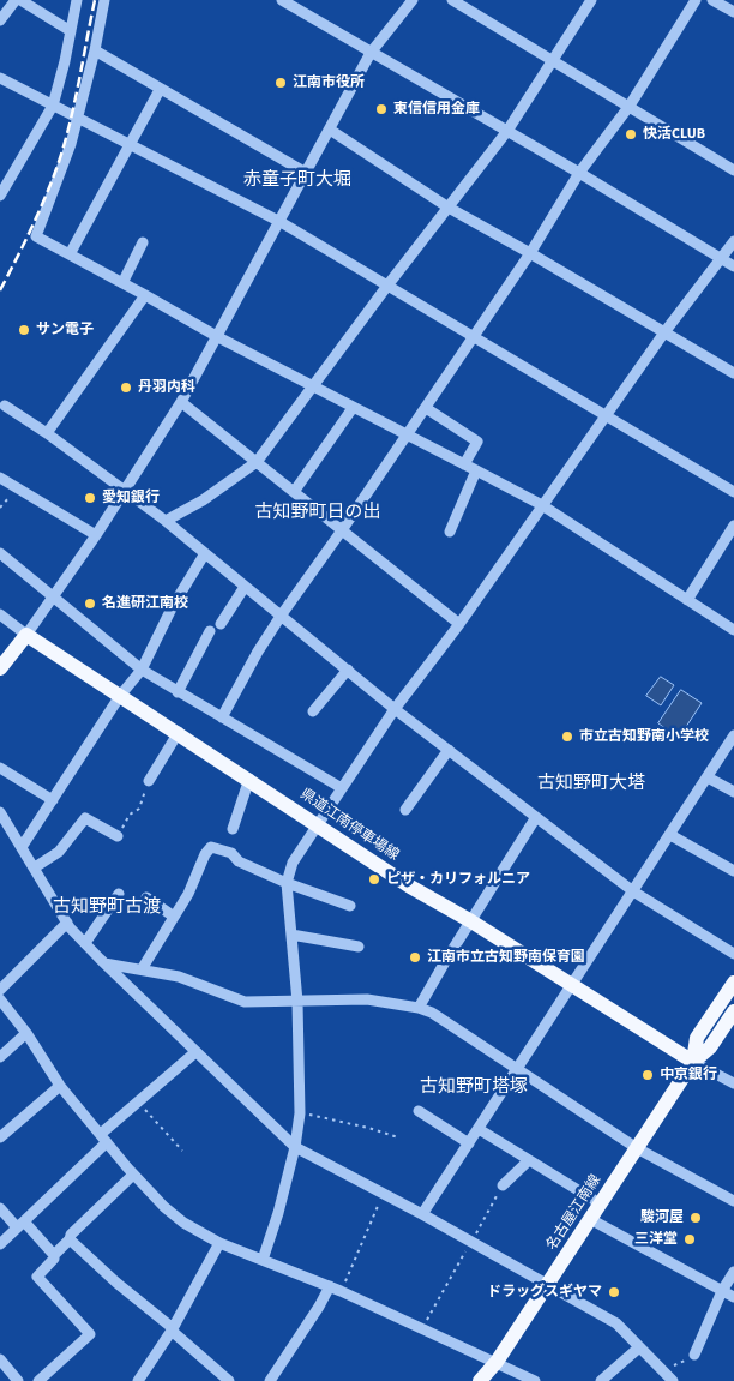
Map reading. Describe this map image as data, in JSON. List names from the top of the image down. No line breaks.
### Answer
{"streets":{"main road":["県道江南停車場線","名古屋江南線"]},"crossings":[["県道江南停車場線","名古屋江南線"]],"districts":["赤童子町大堀","古知野町日の出","古知野町大塔","古知野町古渡","古知野町塔塚"],"places":["江南市役所","東信信用金庫","快活CLUB","サン電子","丹羽内科","愛知銀行","名進研江南校","市立古知野南小学校","ピザ・カリフォルニア","江南市立古知野南保育園","中京銀行","駿河屋","三洋堂","ドラッグスギヤマ"]}
